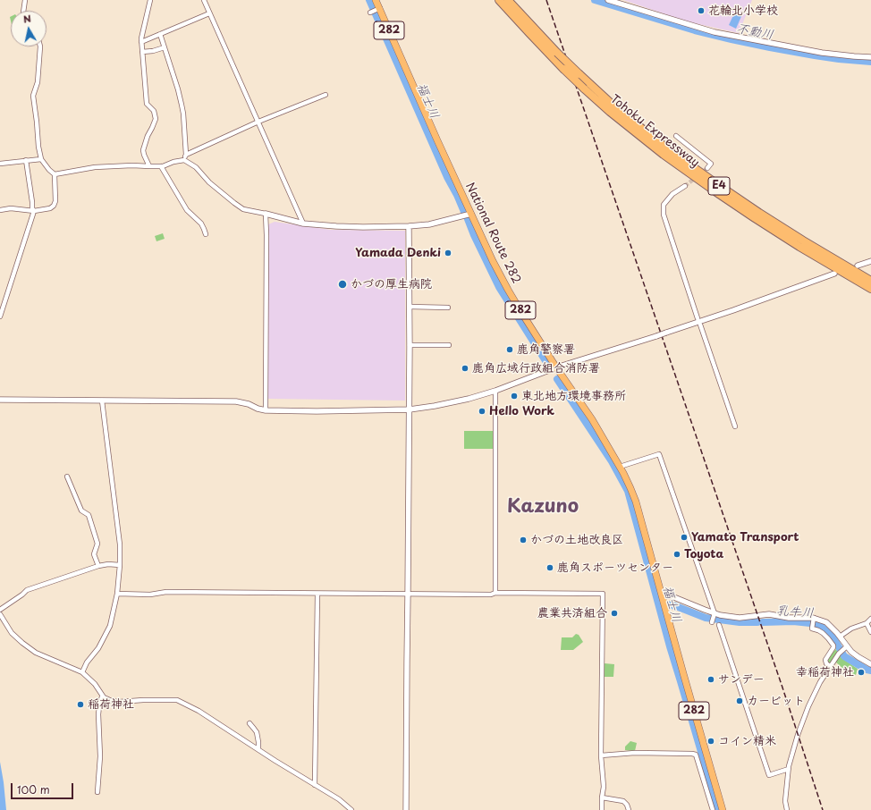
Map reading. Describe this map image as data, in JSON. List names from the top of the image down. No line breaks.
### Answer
{"streets":{"highway":["282","Tohoku Expressway","E4","National Route 282"]},"districts":["Kazuno"],"water":["不動川","福士川","乳牛川"],"places":["花輪北小学校","Yamada Denki","かづの厚生病院","鹿角警察署","鹿角広域行政組合消防署","東北地方環境事務所","Hello Work","Yamato Transport","かづの土地改良区","Toyota","鹿角スポーツセンター","農業共済組合","幸稲荷神社","サンデー","カービット","稲荷神社","コイン精米"],"scale_bar":"100 m","north":"top"}
